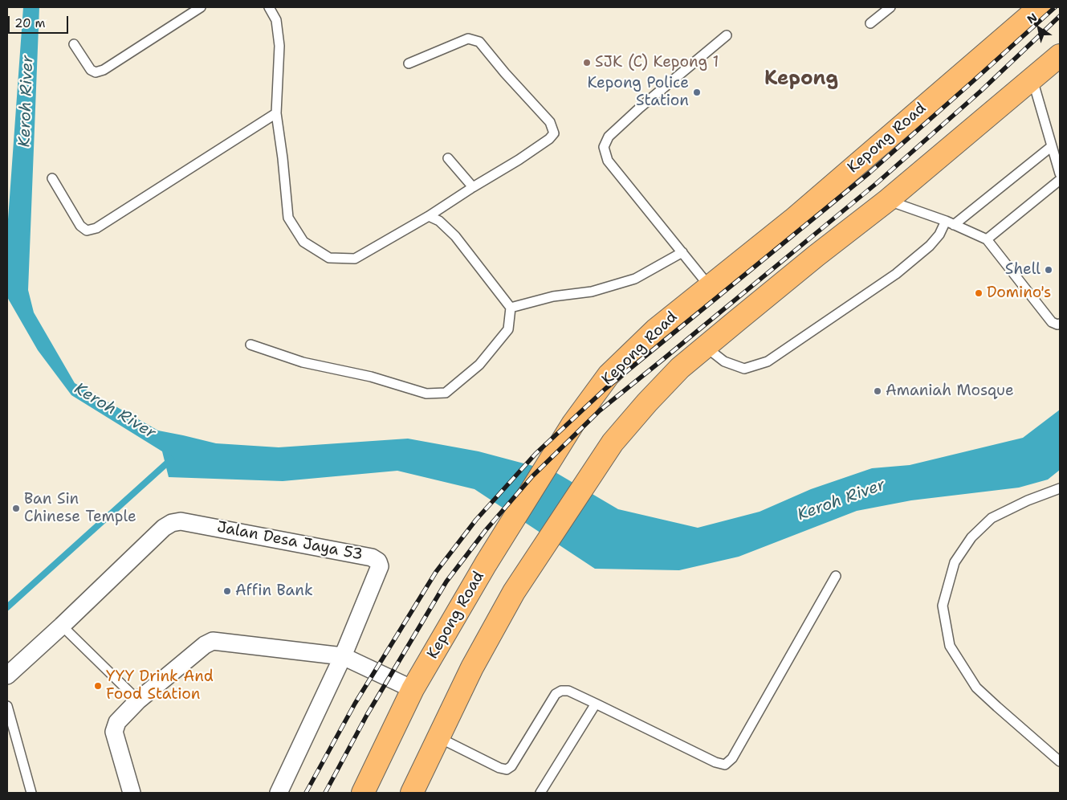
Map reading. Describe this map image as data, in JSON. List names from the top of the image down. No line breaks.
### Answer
{"streets":{"main road":["Kepong Road"],"street":["Jalan Desa Jaya 53"]},"districts":["Kepong"],"water":["Keroh River"],"places":["SJK (C) Kepong 1","Kepong Police Station","Shell","Domino's","Amaniah Mosque","Ban Sin Chinese Temple","Affin Bank","YYY Drink And Food Station"],"scale_bar":"20 m","north":"top left"}
